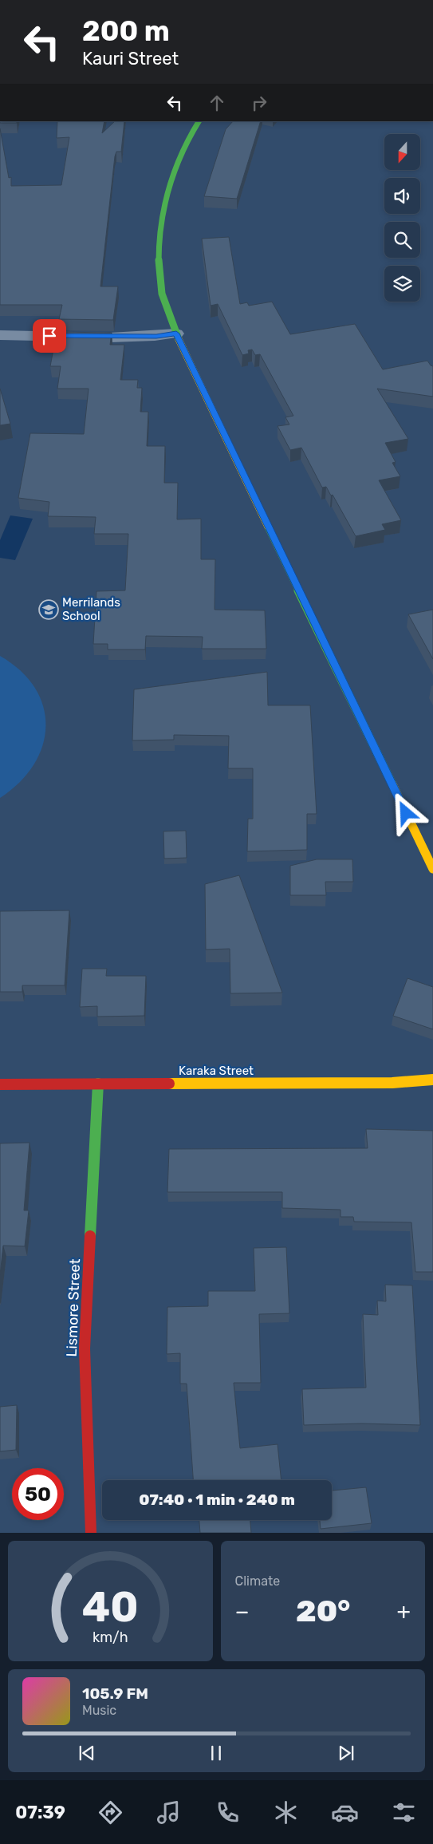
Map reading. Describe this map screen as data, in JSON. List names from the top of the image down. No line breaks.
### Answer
{"streets":{"main road":["Karaka Street","Lismore Street"]},"crossings":[["Karaka Street","Lismore Street"]],"places":{"school or university":["Merrilands School"]},"north":"bottom","page":{"turn":["200 m","Kauri Street"],"limit":"50","trip":"07:40 · 1 min · 240 m","tile":"Climate","heat":["−","20°","+"],"song":["105.9 FM","Music"],"tabs":"07:39","gauge":["40","km/h"]}}
